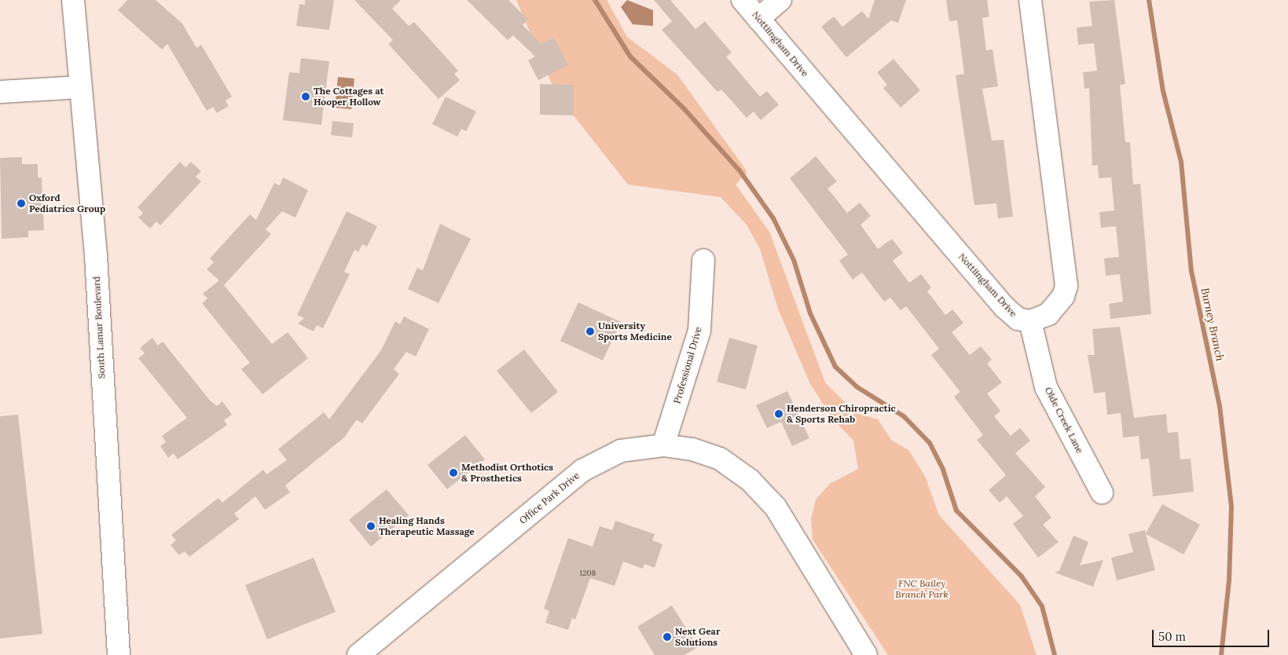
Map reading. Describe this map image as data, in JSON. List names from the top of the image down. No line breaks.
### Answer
{"streets":{"street":["Nottiingham Drive","South Lamar Boulevard","Professional Drive","Olde Creek Lane","Office Park Drive"]},"crossings":[["Nottiingham Drive","Olde Creek Lane"],["Professional Drive","Office Park Drive"]],"water":["Burney Branch"],"parks":["FNC Bailey Branch Park"],"places":["The Cottages at Hooper Hollow","Oxford Pediatrics Group","University Sports Medicine","Henderson Chiropractic & Sports Rehab","Methodist Orthotics & Prosthetics","Healing Hands Therapeutic Massage","Next Gear Solutions"],"house_numbers":["1208"],"scale_bar":"50 m"}
